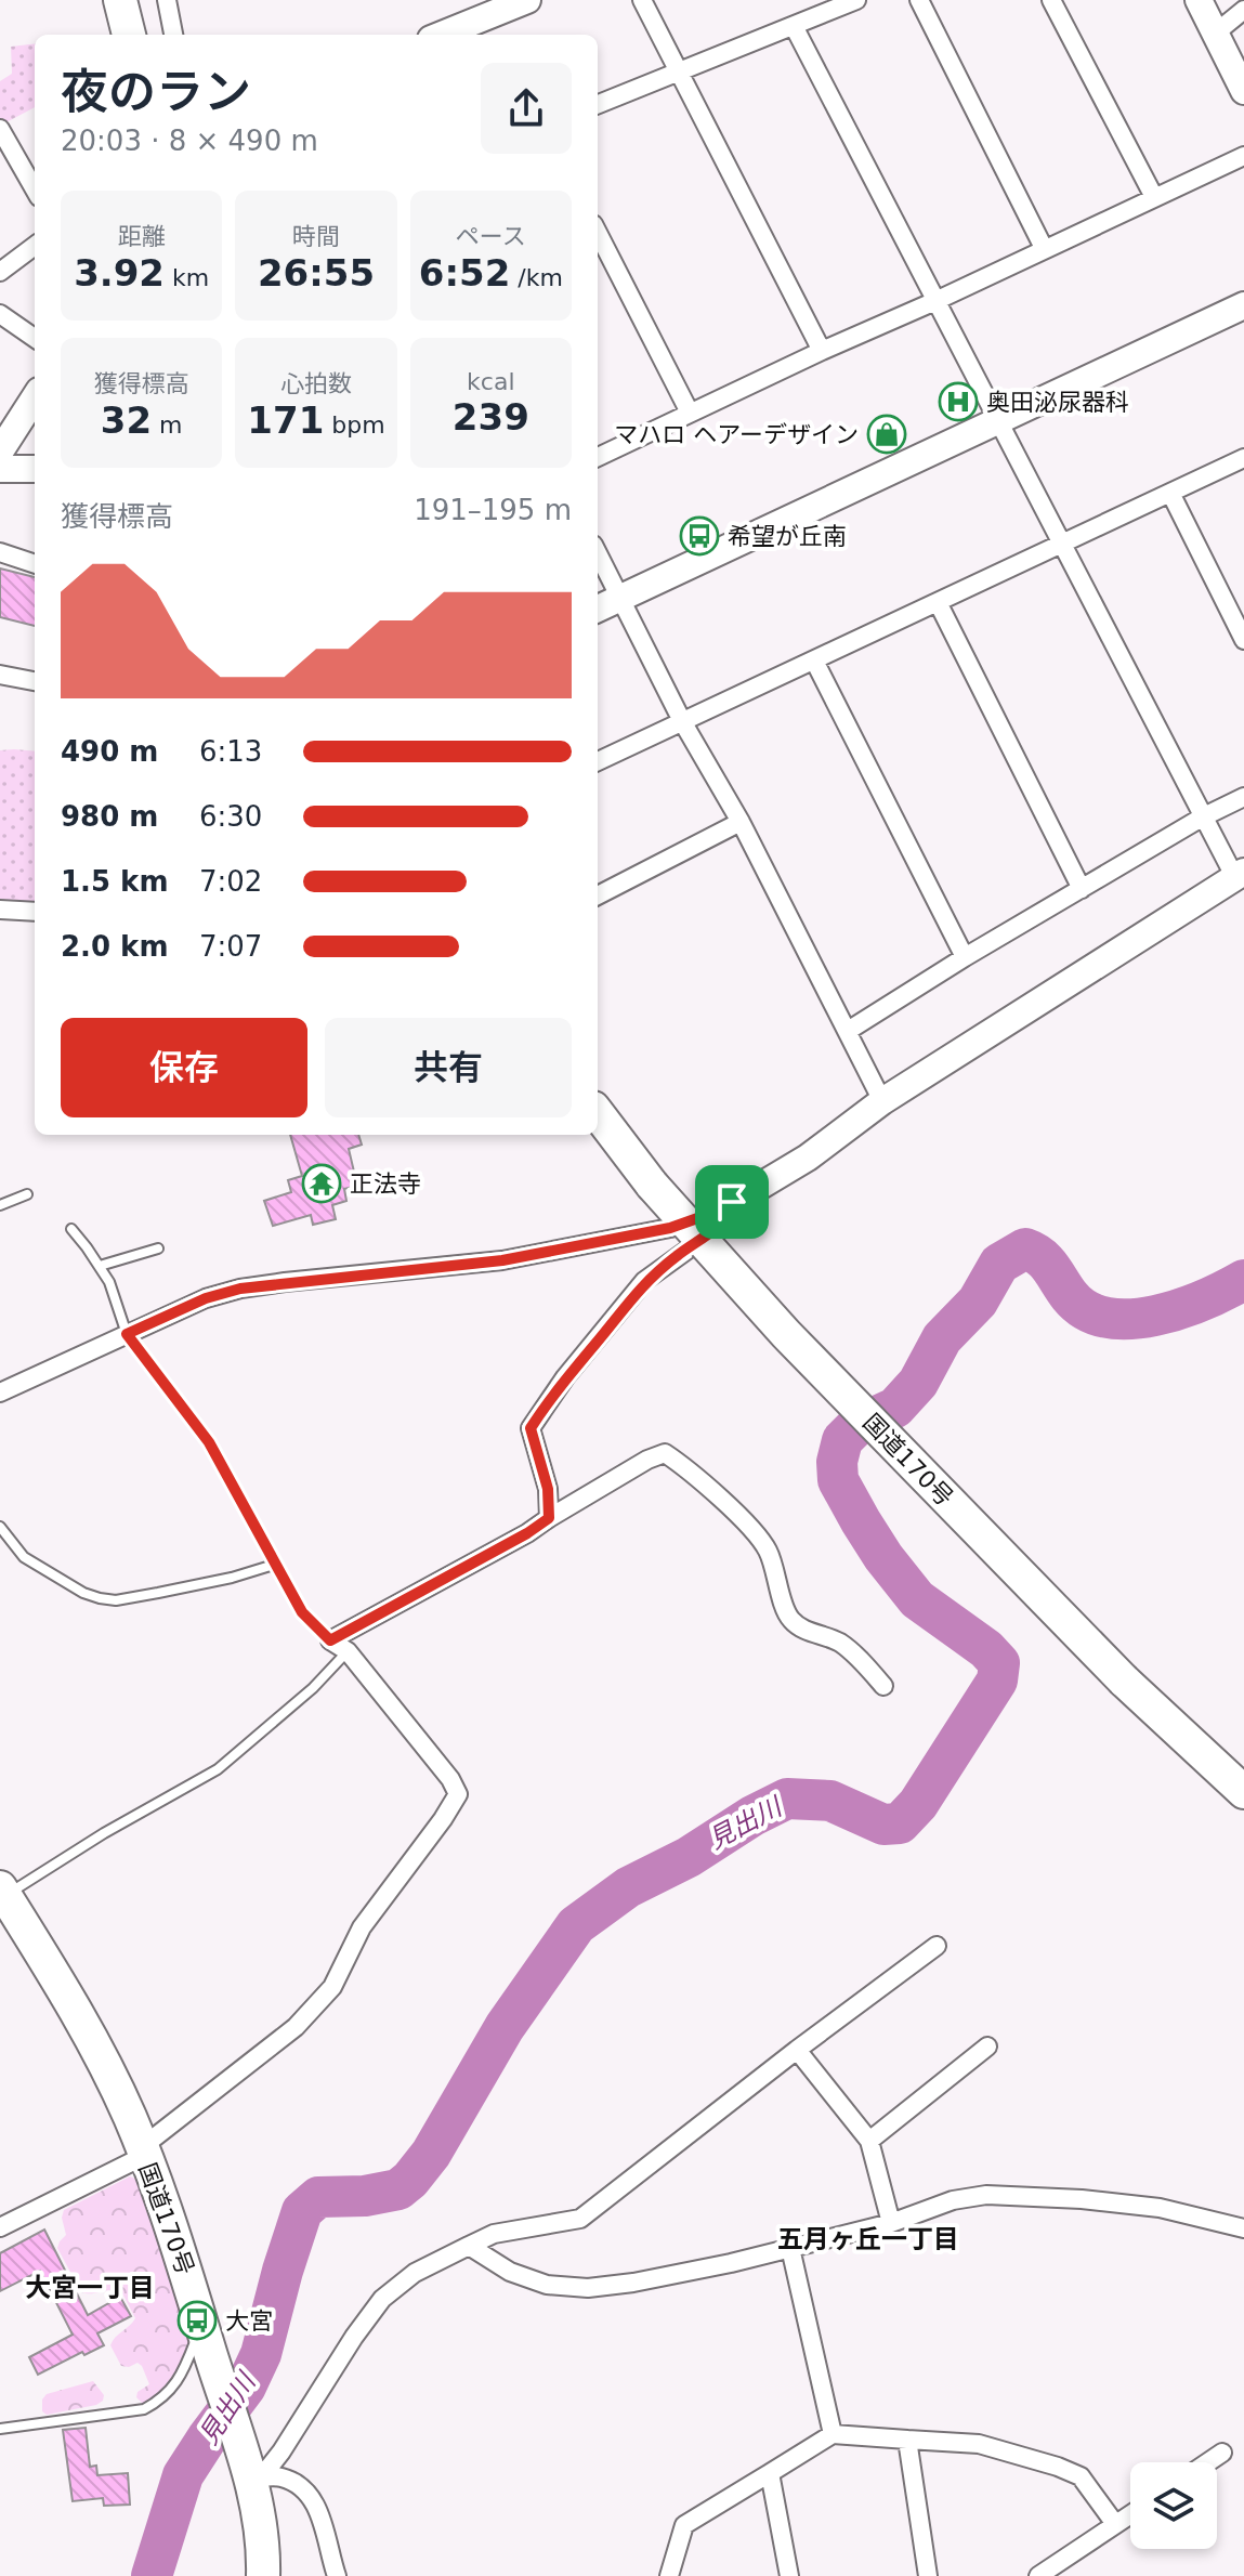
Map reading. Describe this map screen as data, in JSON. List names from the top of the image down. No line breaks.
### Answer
{"streets":{"highway":["国道170号"]},"districts":["五月ヶ丘一丁目","大宮一丁目"],"water":["見出川"],"places":{"hospital":["奥田泌尿器科"],"shop":["マハロ ヘアーデザイン"],"bus stop":["希望が丘南","大宮"],"temple":["正法寺"]},"page":{"heading":["夜のラン","20:03 · 8 × 490 m"],"stats":[["距離","3.92 km"],["時間","26:55"],["ペース","6:52 /km"],["獲得標高","32 m"],["心拍数","171 bpm"],["kcal","239"]],"chart":["獲得標高","191–195 m"],"list":[{"name":"490 m","note":"6:13"},{"name":"980 m","note":"6:30"},{"name":"1.5 km","note":"7:02"},{"name":"2.0 km","note":"7:07"}],"buttons":["保存","共有"]}}
